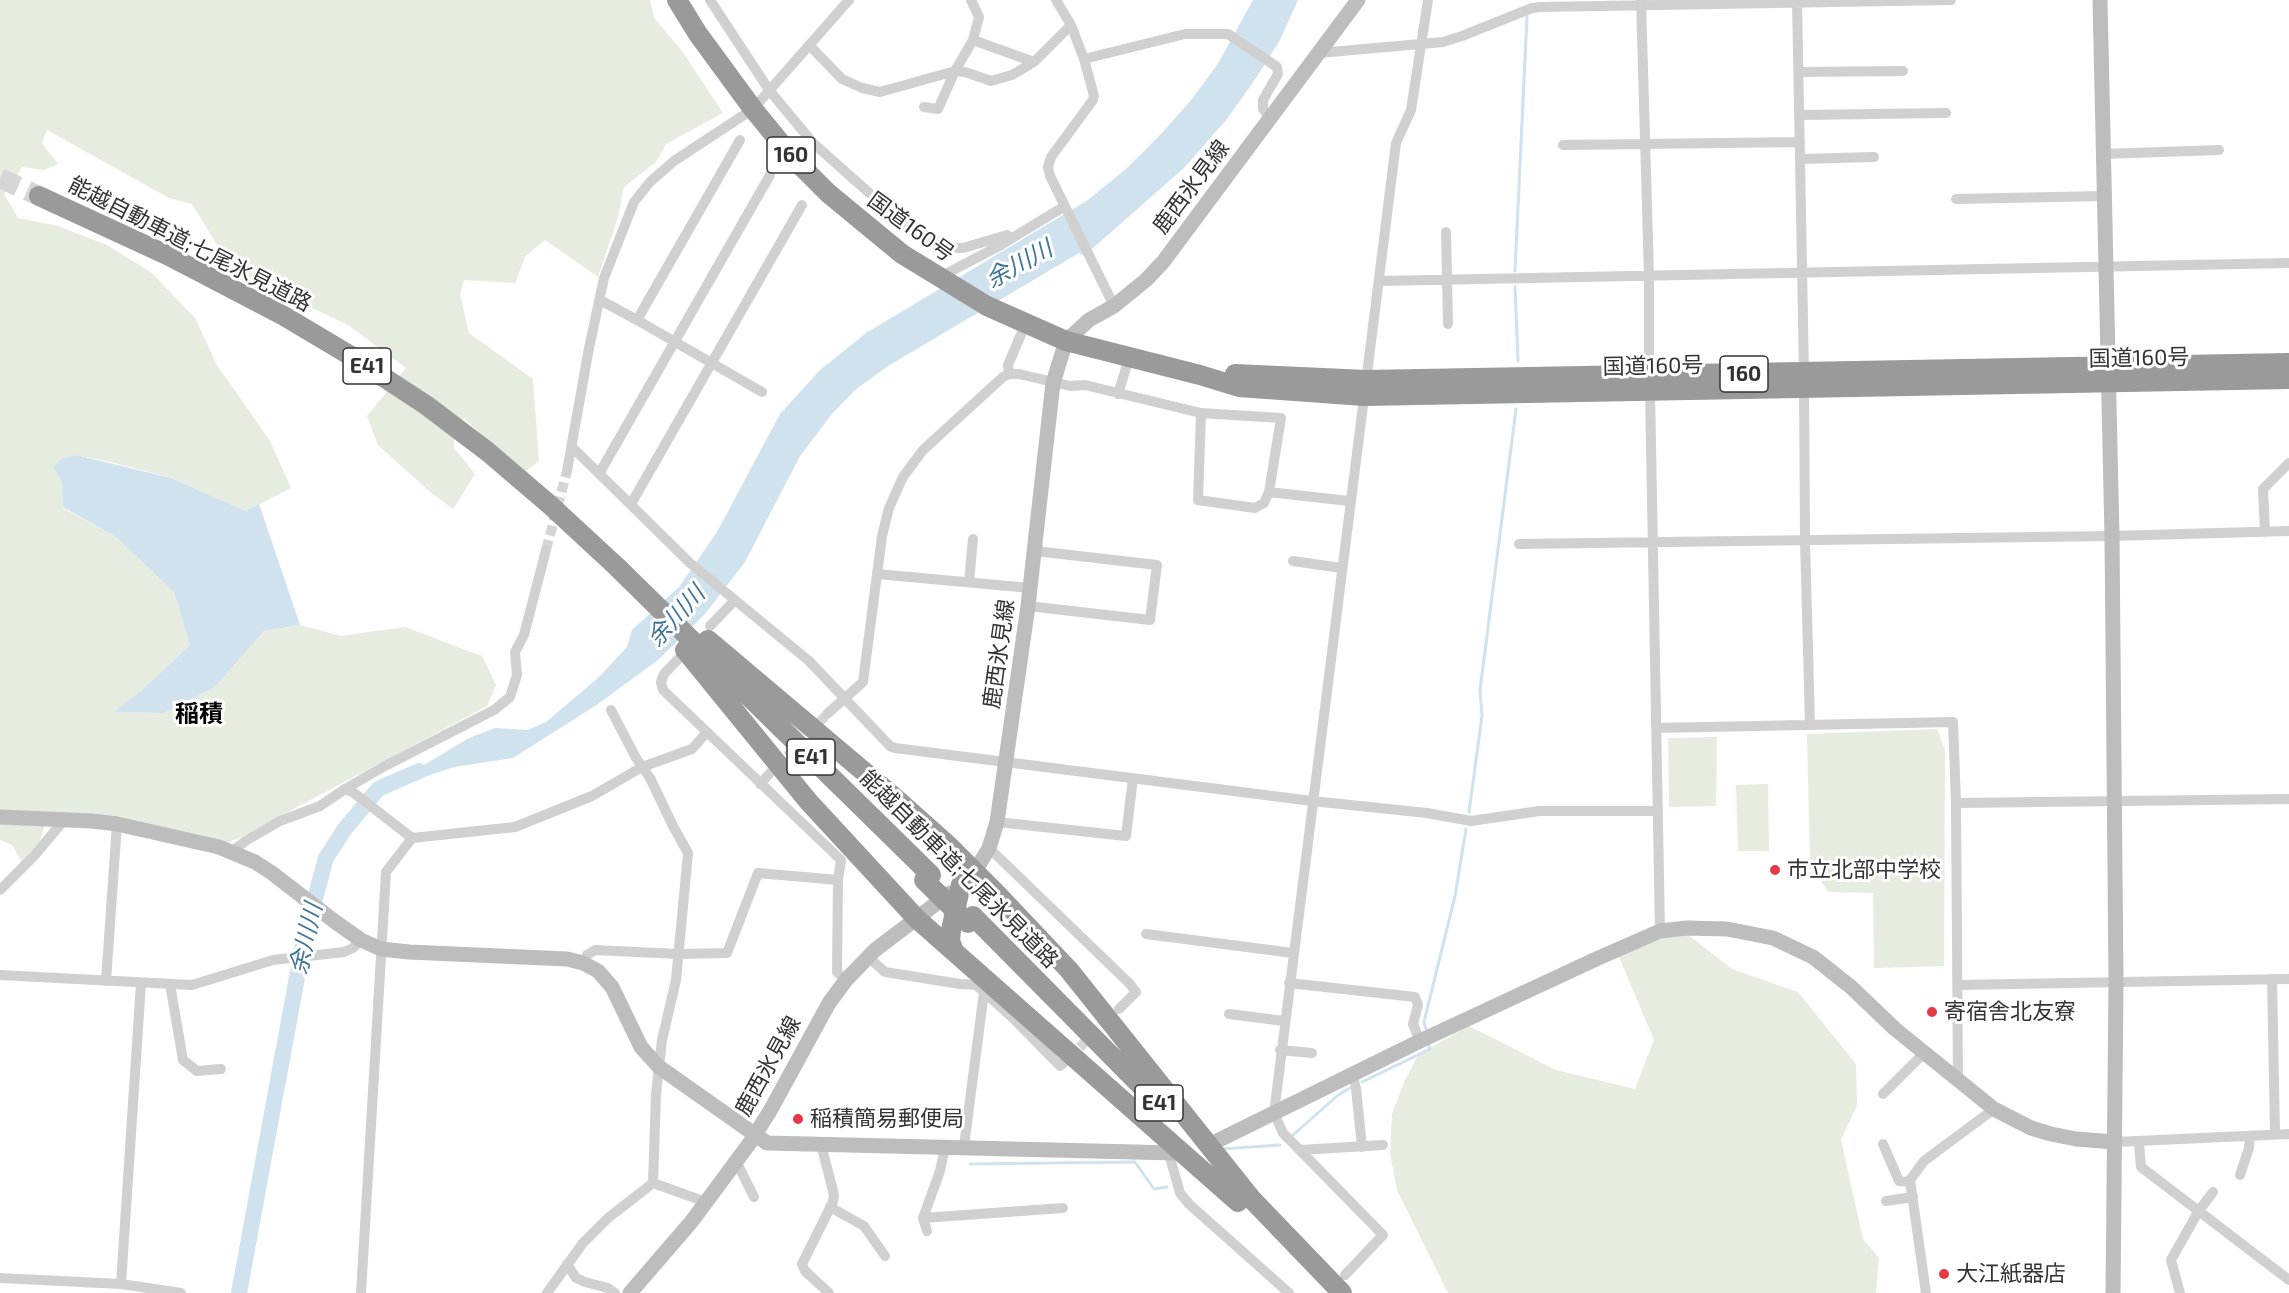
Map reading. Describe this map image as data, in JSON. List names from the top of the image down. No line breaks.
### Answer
{"streets":{"highway":["160","国道160号","能越自動車道;七尾氷見道路","E41"],"street":["鹿西氷見線"]},"crossings":[["鹿西氷見線","国道160号"]],"districts":["稲積"],"water":["余川川"],"places":["市立北部中学校","寄宿舎北友寮","稲積簡易郵便局","大江紙器店"]}
